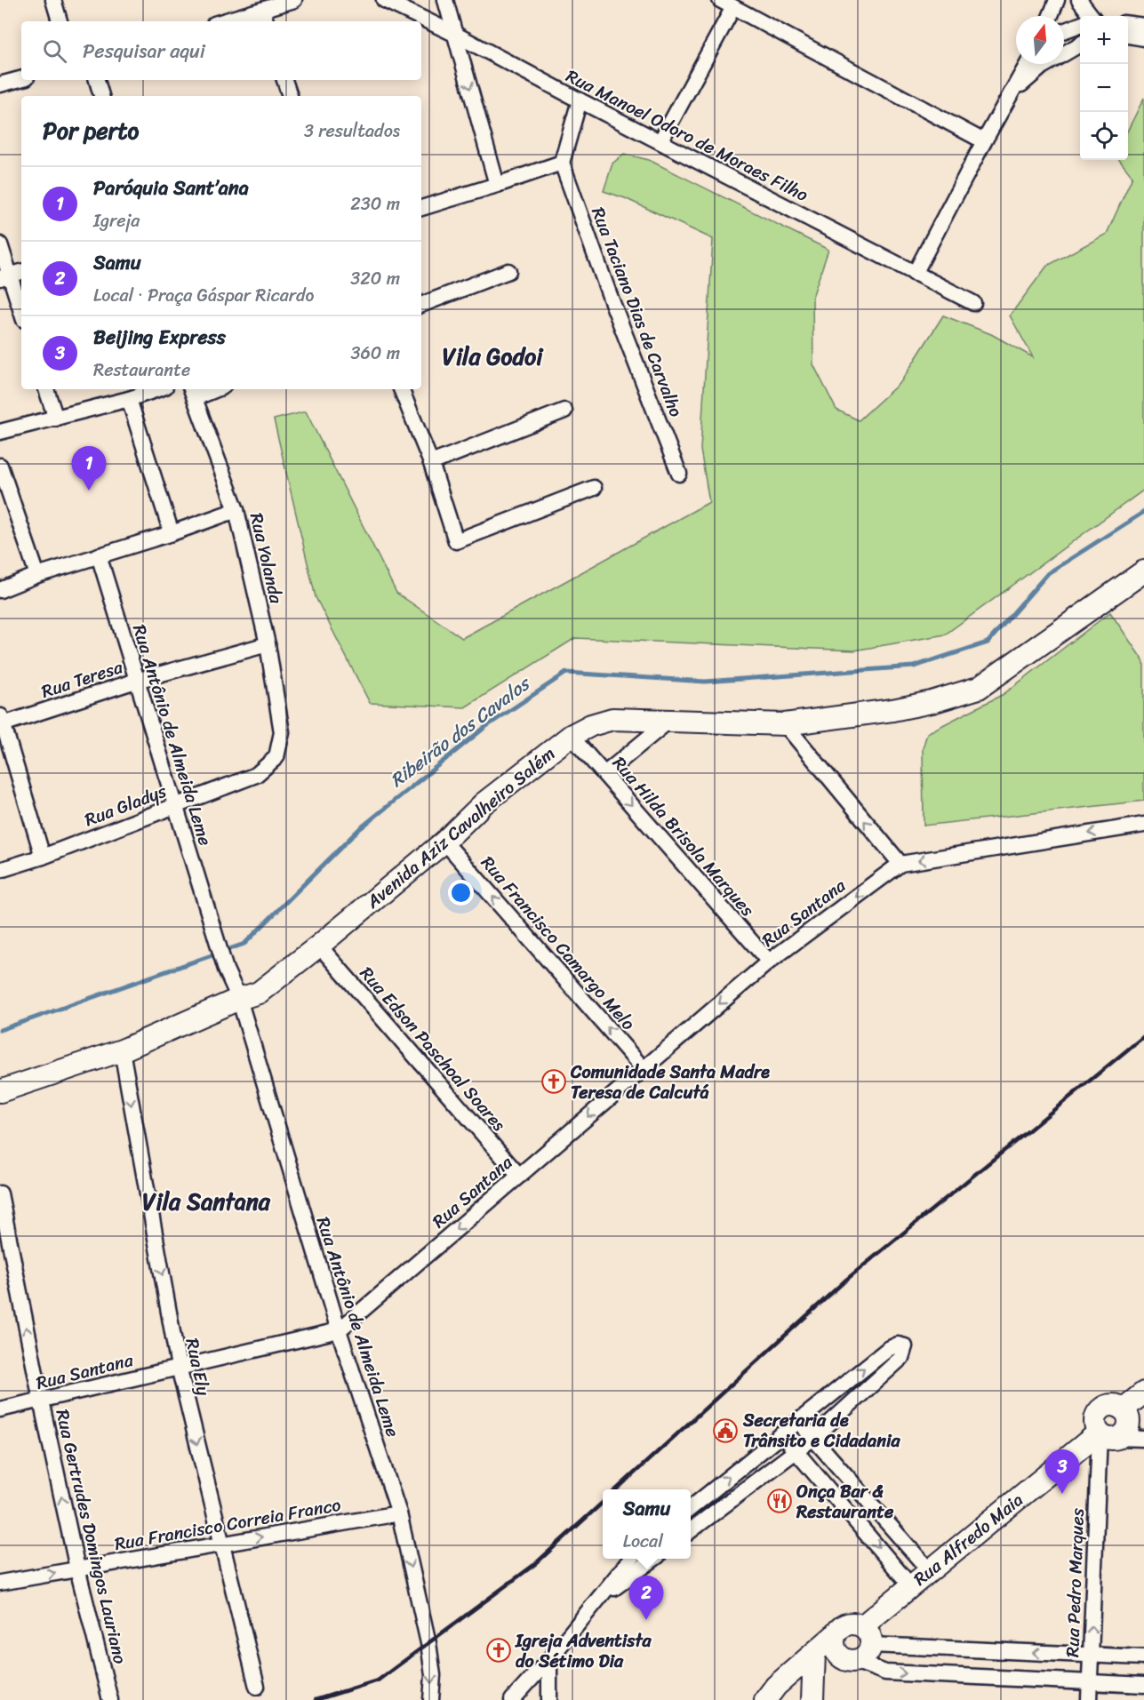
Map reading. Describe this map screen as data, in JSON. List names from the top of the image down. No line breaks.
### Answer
{"streets":{"main road":["Avenida Aziz Cavalheiro Salém","Rua Alfredo Maia"],"street":["Rua Manoel Odoro de Moraes Filho","Rua Taciano Dias de Carvalho","Rua Yolanda","Rua Teresa","Rua Antônio de Almeida Leme","Rua Gladys","Rua Hilda Brisola Marques","Rua Santana","Rua Francisco Camargo Melo","Rua Edson Paschoal Soares","Rua Ely","Rua Francisco Correia Franco","Rua Gertrudes Domingos Lauriano","Rua Pedro Marques"]},"crossings":[["Rua Yolanda","Rua Teresa"],["Rua Yolanda","Rua Gladys"],["Rua Teresa","Rua Antônio de Almeida Leme"],["Rua Antônio de Almeida Leme","Rua Gladys"],["Rua Antônio de Almeida Leme","Avenida Aziz Cavalheiro Salém"],["Rua Antônio de Almeida Leme","Rua Santana"],["Rua Antônio de Almeida Leme","Rua Francisco Correia Franco"],["Avenida Aziz Cavalheiro Salém","Rua Hilda Brisola Marques"],["Avenida Aziz Cavalheiro Salém","Rua Francisco Camargo Melo"],["Avenida Aziz Cavalheiro Salém","Rua Edson Paschoal Soares"],["Avenida Aziz Cavalheiro Salém","Rua Ely"],["Rua Hilda Brisola Marques","Rua Santana"],["Rua Santana","Rua Francisco Camargo Melo"],["Rua Santana","Rua Edson Paschoal Soares"],["Rua Santana","Rua Ely"],["Rua Santana","Rua Gertrudes Domingos Lauriano"],["Rua Ely","Rua Francisco Correia Franco"],["Rua Francisco Correia Franco","Rua Gertrudes Domingos Lauriano"],["Rua Alfredo Maia","Rua Pedro Marques"]],"one_way":["Rua Hilda Brisola Marques","Rua Santana","Rua Francisco Camargo Melo","Rua Ely","Rua Francisco Correia Franco","Rua Gertrudes Domingos Lauriano","Rua Pedro Marques"],"districts":["Vila Godoi","Vila Santana"],"water":["Ribeirão dos Cavalos"],"places":{"church":["Comunidade Santa Madre Teresa de Calcutá","Igreja Adventista do Sétimo Dia"],"public building":["Secretaria de Trânsito e Cidadania"],"restaurant":["Onça Bar & Restaurante"]},"north":"top","page":{"map_buttons":["+","−"],"search":"Pesquisar aqui","heading":["Por perto","3 resultados"],"list":[{"mark":"1","name":"Paróquia Sant’ana","note":"Igreja","value":"230 m"},{"mark":"2","name":"Samu","note":"Local · Praça Gáspar Ricardo","value":"320 m"},{"mark":"3","name":"Beijing Express","note":"Restaurante","value":"360 m"}],"pins":["1","3","2"],"popup":["Samu","Local"]}}
